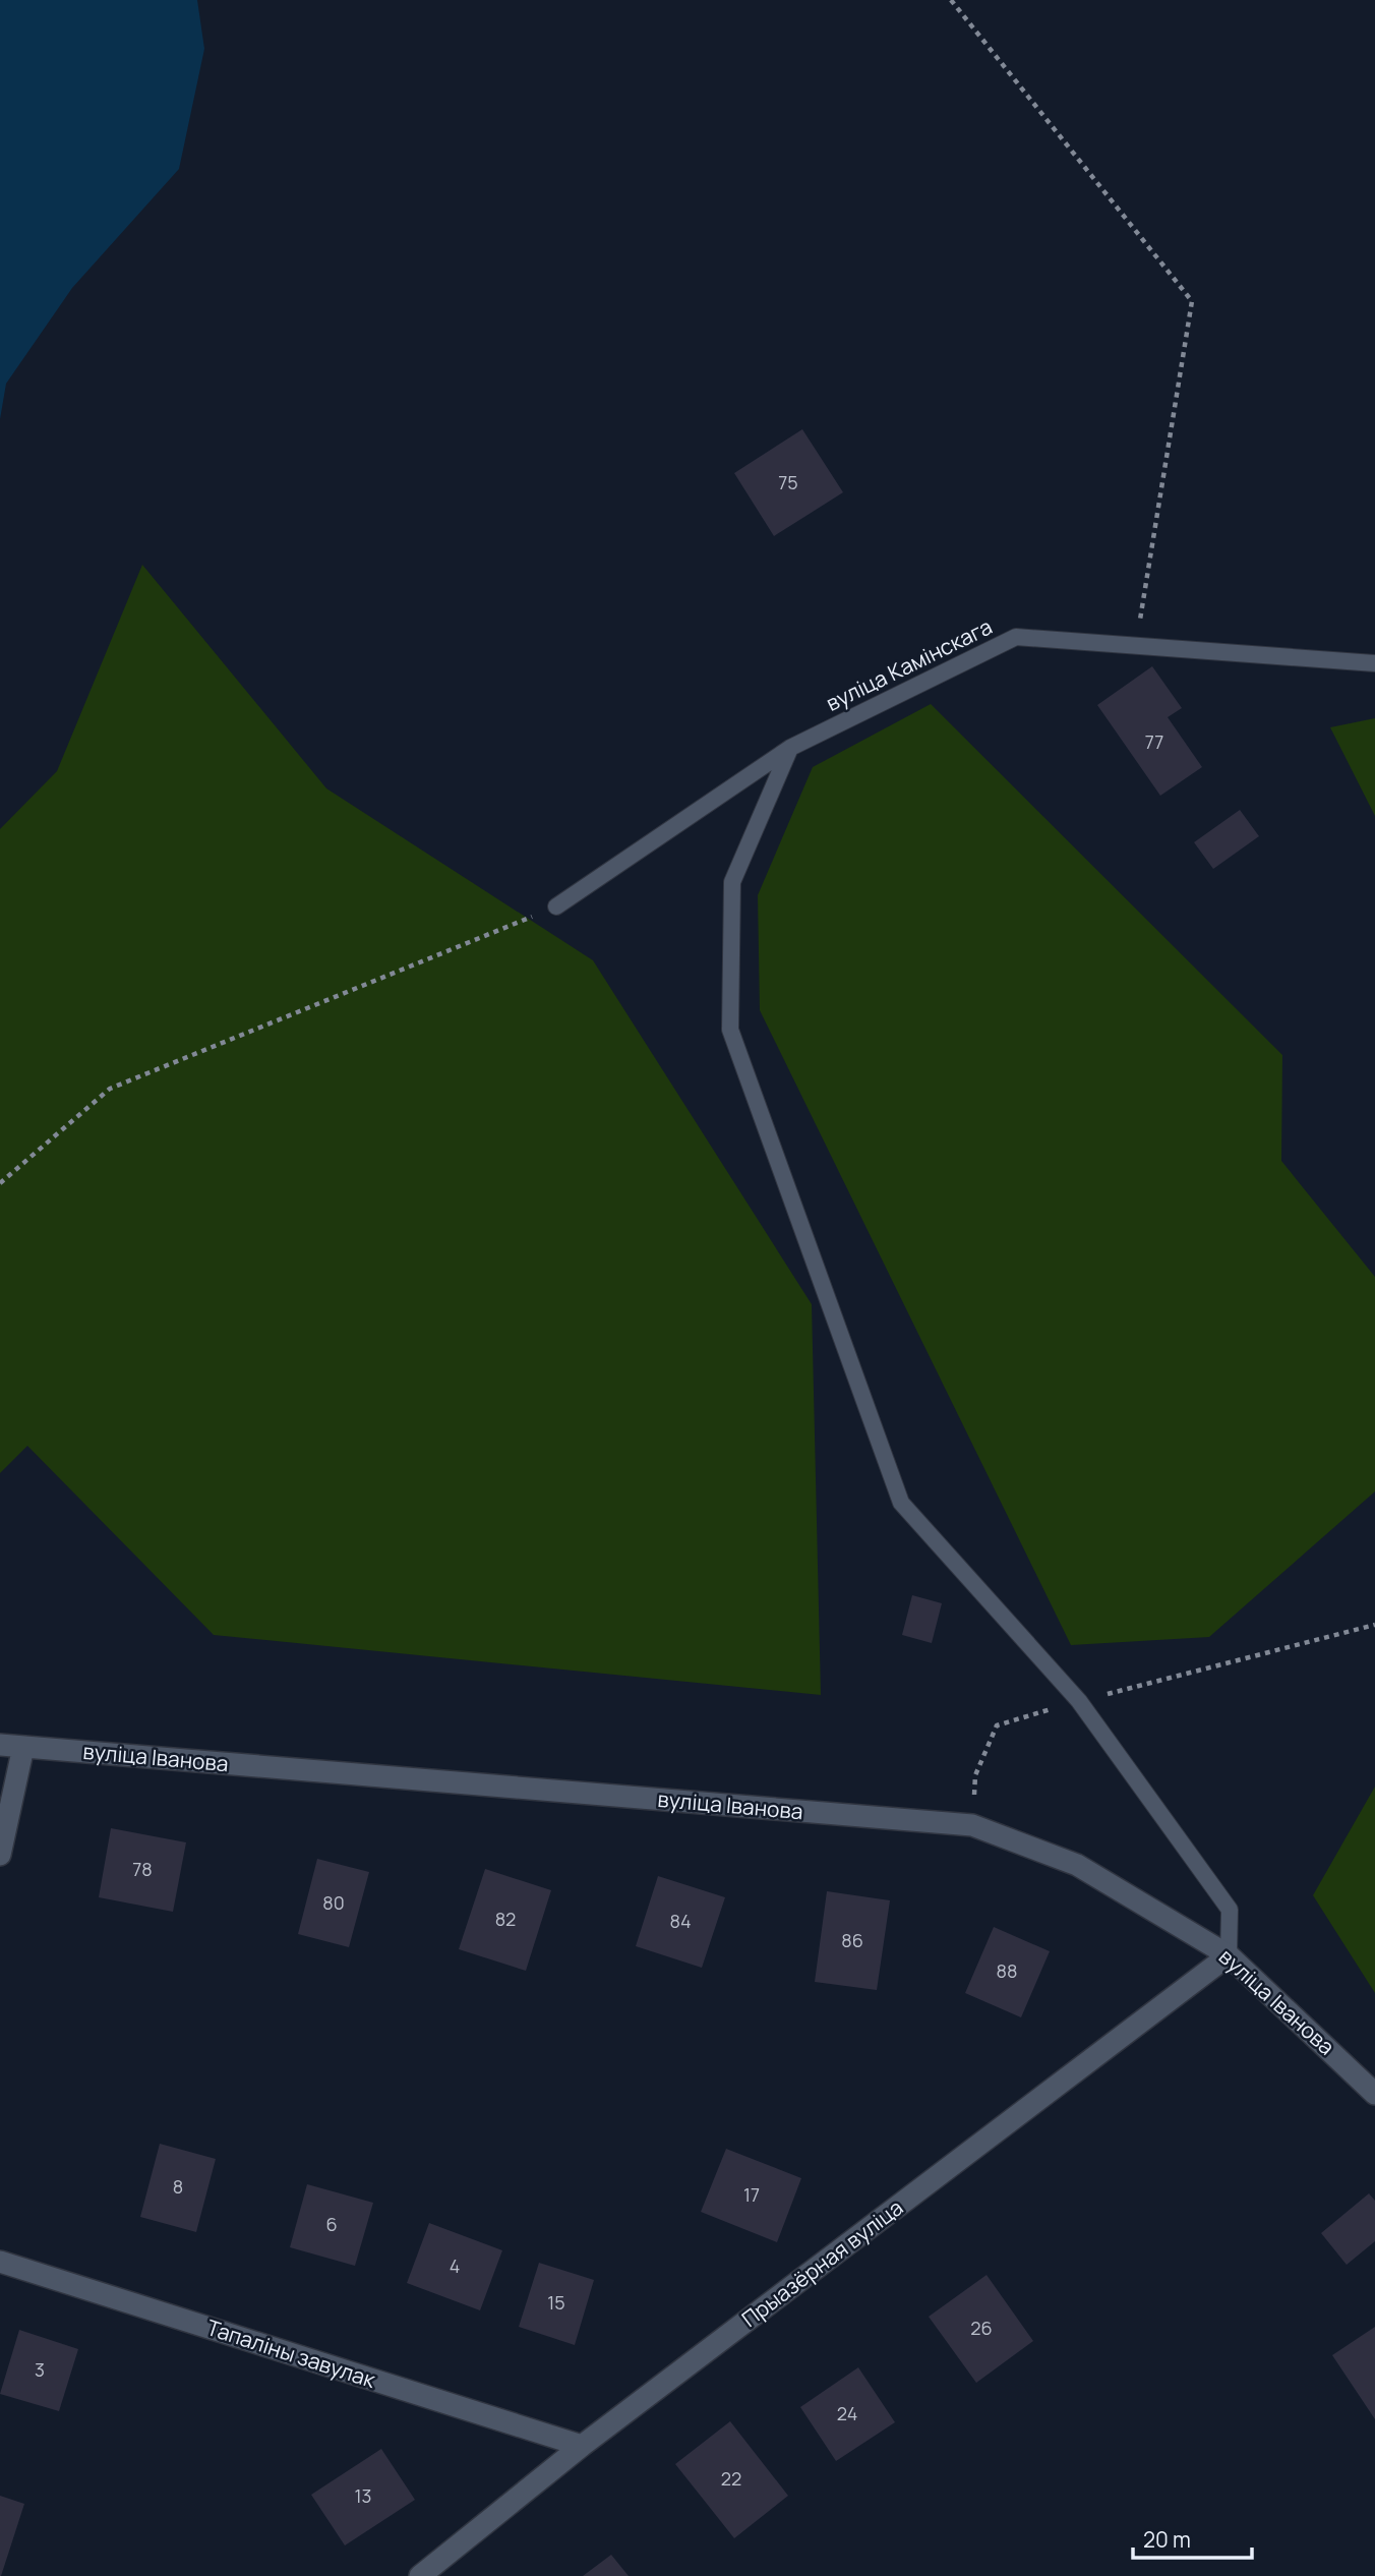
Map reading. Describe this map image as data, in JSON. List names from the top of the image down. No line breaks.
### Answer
{"streets":{"street":["вуліца Іванова","Прыазёрная вуліца","Тапаліны завулак"],"lane":["вуліца Камінскага"]},"crossings":[["вуліца Іванова","Прыазёрная вуліца"],["Прыазёрная вуліца","Тапаліны завулак"]],"house_numbers":["75","77","78","80","82","84","86","88","8","17","6","4","15","26","3","24","22","13"],"scale_bar":"20 m"}
